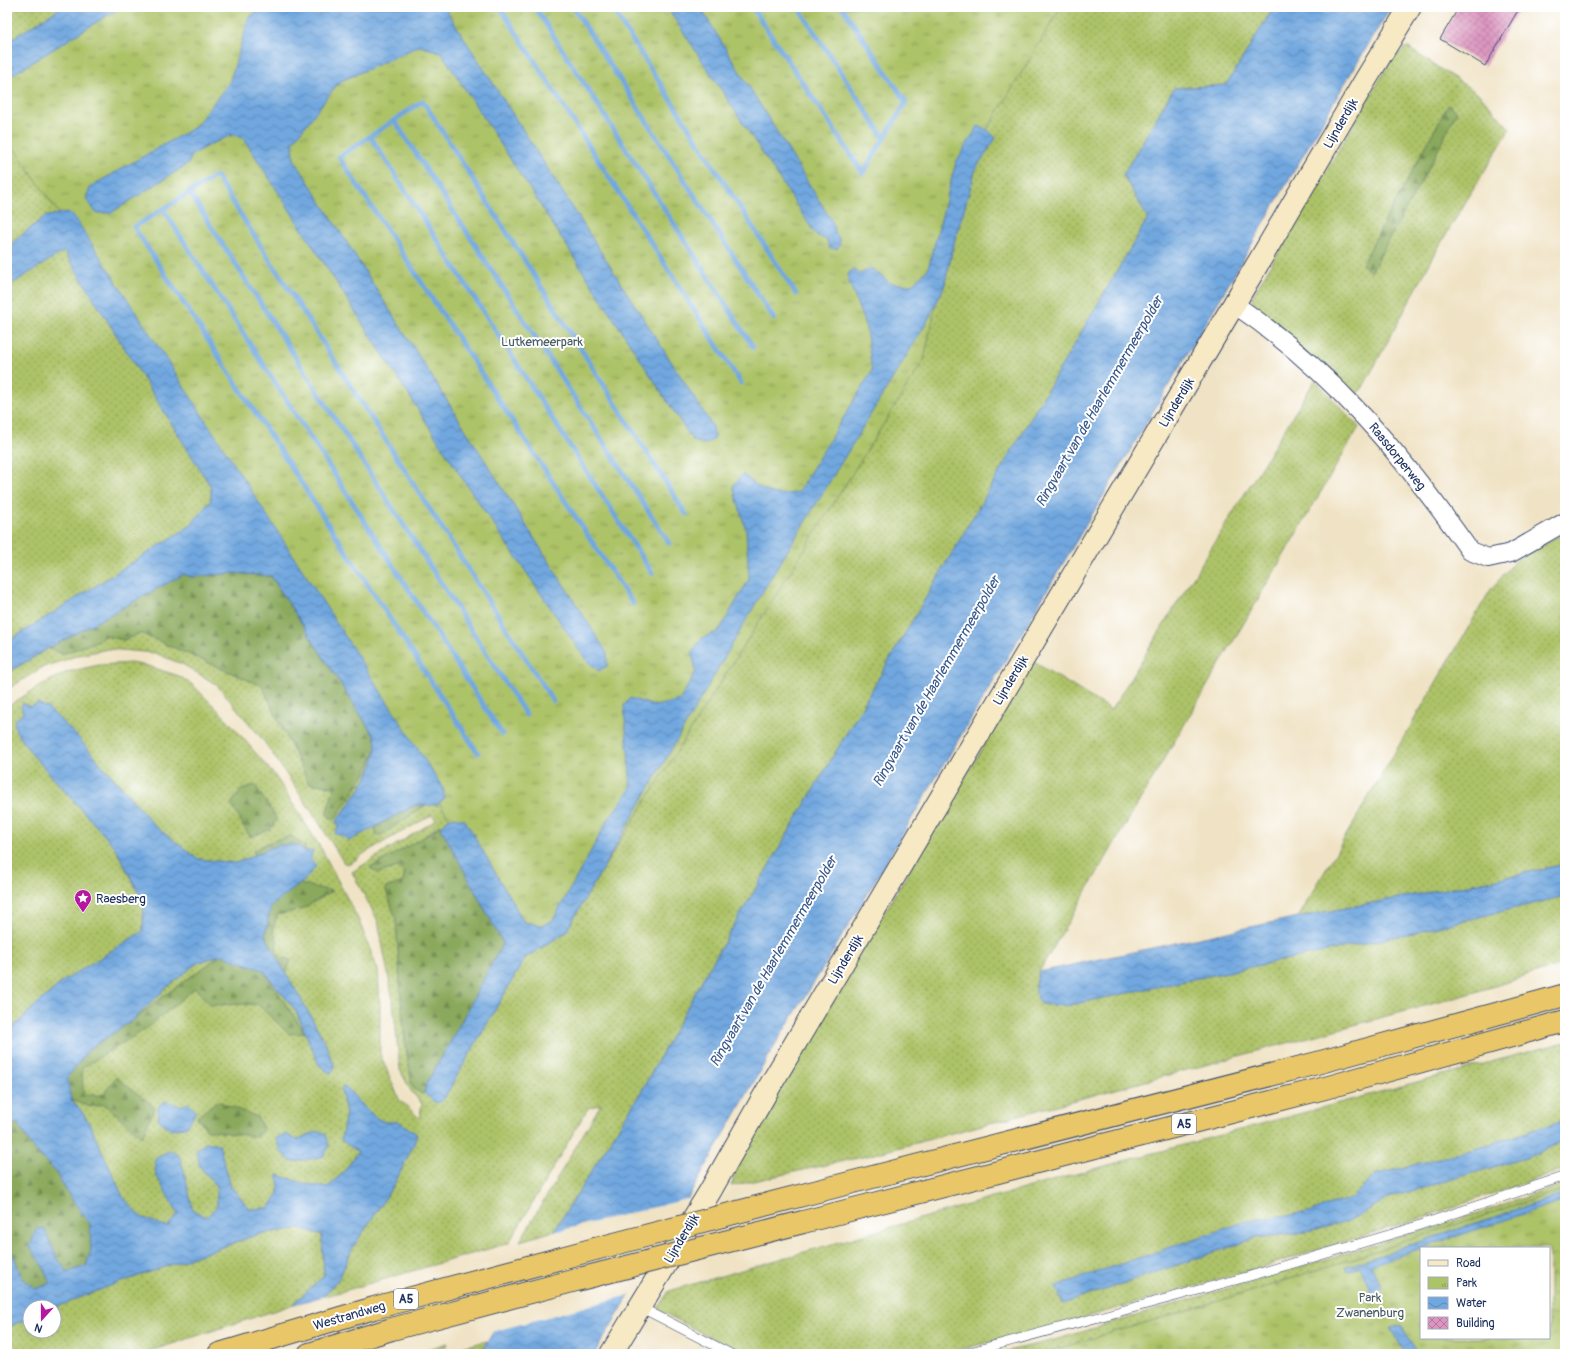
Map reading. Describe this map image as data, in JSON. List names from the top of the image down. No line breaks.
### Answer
{"streets":{"highway":["A5","Westrandweg"],"street":["Lijnderdijk","Raasdorperweg"]},"crossings":[["Lijnderdijk","Raasdorperweg"]],"water":["Ringvaart van de Haarlemmermeerpolder"],"parks":["Lutkemeerpark","Park Zwanenburg"],"places":{"place":["Raesberg"]},"legend":["Road","Park","Water","Building"],"north":"bottom"}
